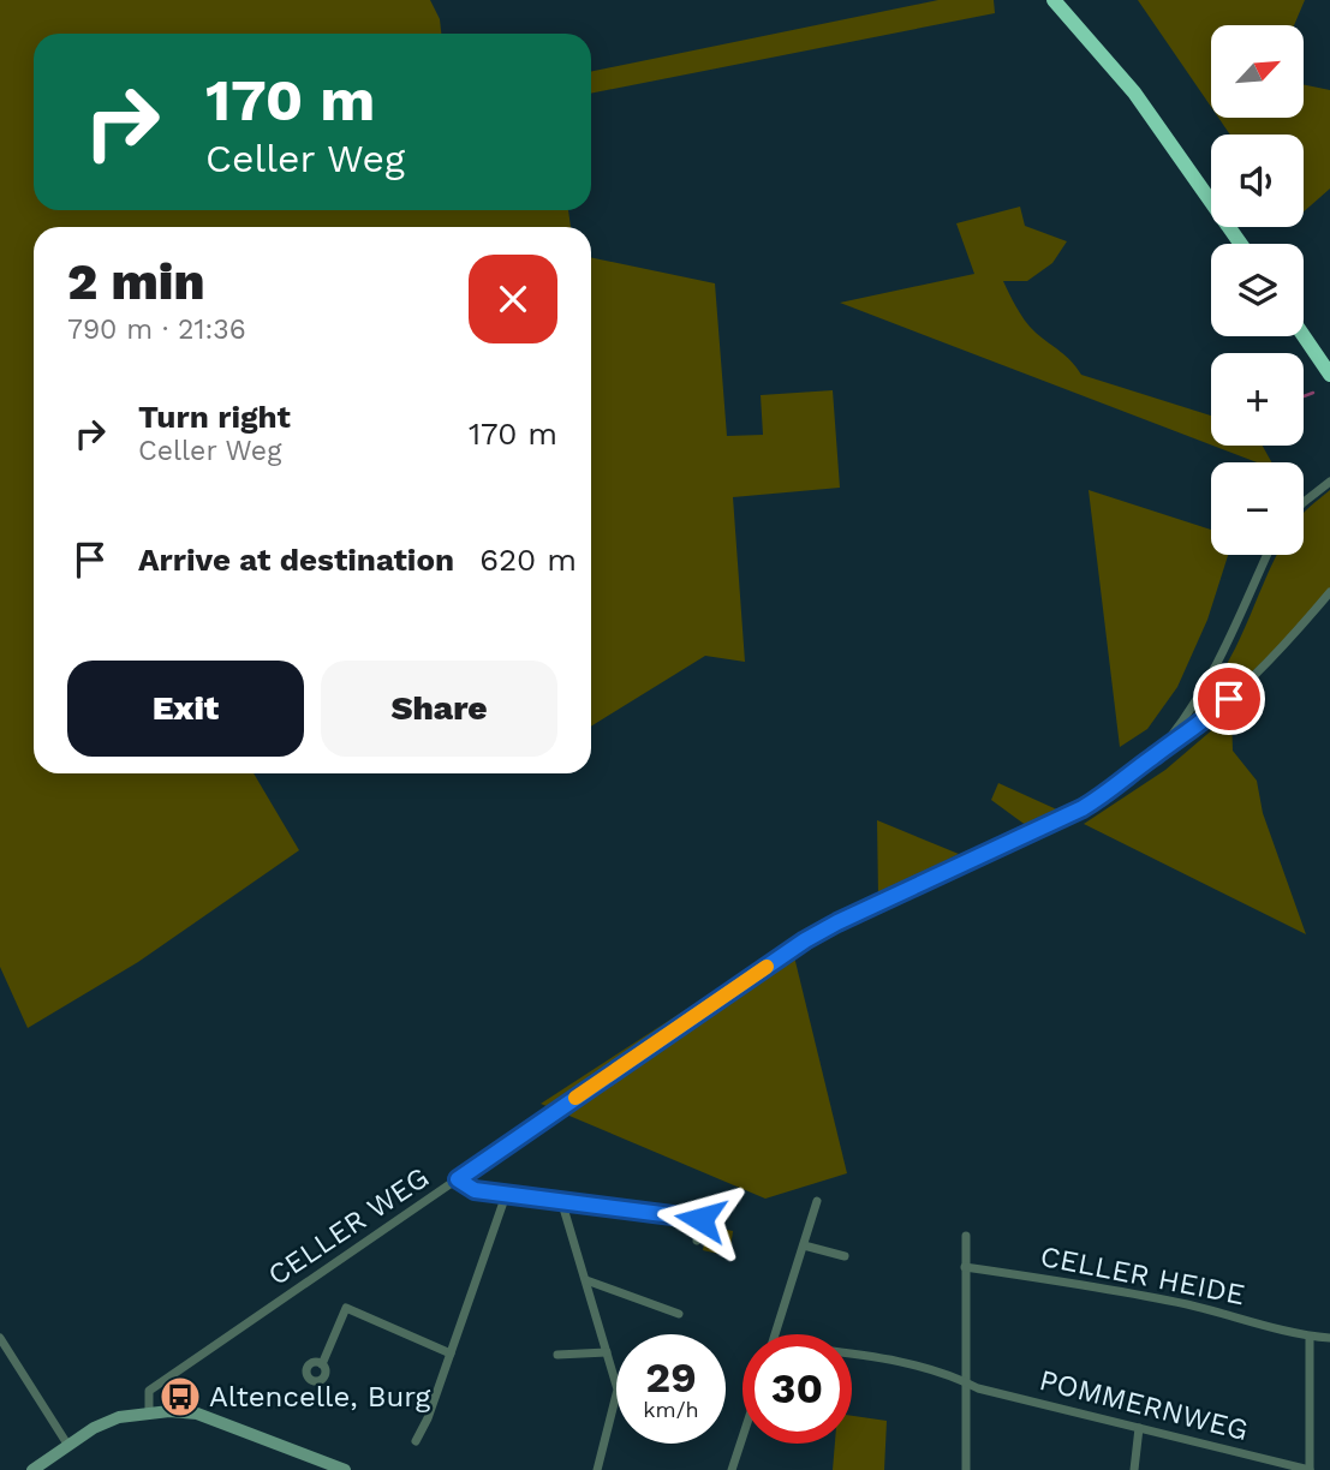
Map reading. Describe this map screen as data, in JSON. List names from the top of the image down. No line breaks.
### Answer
{"streets":{"street":["CELLER WEG","CELLER HEIDE","POMMERNWEG"]},"places":{"bus stop":["Altencelle, Burg"]},"north":"top right","page":{"map_buttons":["+","−"],"turn":["170 m","Celler Weg"],"heading":["2 min","790 m · 21:36"],"list":[{"name":"Turn right","note":"Celler Weg","value":"170 m"},{"name":"Arrive at destination","value":"620 m"}],"buttons":["Exit","Share"],"speed":"29 km/h","limit":"30"}}
